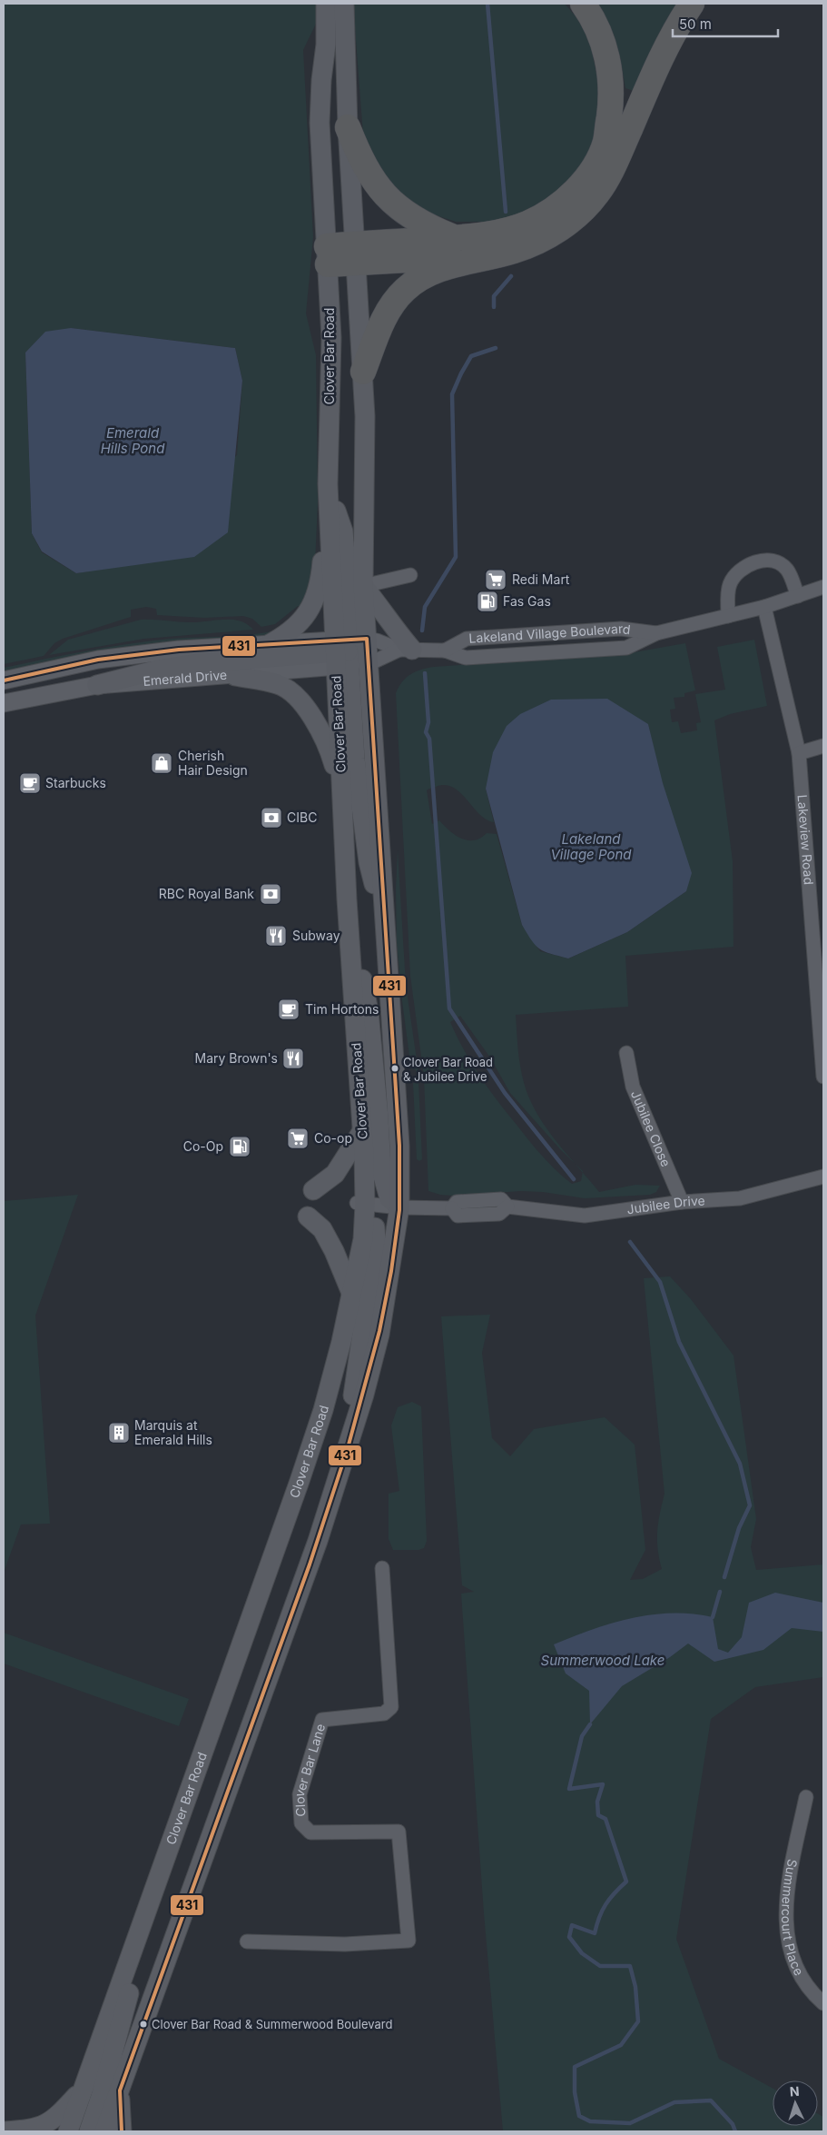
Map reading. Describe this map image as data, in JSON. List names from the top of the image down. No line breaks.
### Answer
{"streets":{"main road":["Clover Bar Road"],"street":["Lakeland Village Boulevard","Emerald Drive","Lakeview Road","Jubilee Close","Jubilee Drive","Clover Bar Lane","Summercourt Place"]},"crossings":[["Clover Bar Road","Lakeland Village Boulevard"],["Clover Bar Road","Emerald Drive"],["Clover Bar Road","Jubilee Drive"],["Lakeland Village Boulevard","Emerald Drive"],["Lakeland Village Boulevard","Lakeview Road"],["Jubilee Close","Jubilee Drive"]],"water":["Emerald Hills Pond","Lakeland Village Pond","Summerwood Lake"],"places":{"supermarket":["Redi Mart","Co-op"],"fuel station":["Fas Gas","Co-Op"],"shop":["Cherish Hair Design"],"cafe":["Starbucks","Tim Hortons"],"bank":["CIBC","RBC Royal Bank"],"restaurant":["Subway","Mary Brown's"],"other":["Clover Bar Road & Jubilee Drive","Clover Bar Road & Summerwood Boulevard"],"building":["Marquis at Emerald Hills"]},"lines":["transit line 431"],"scale_bar":"50 m","north":"top"}
